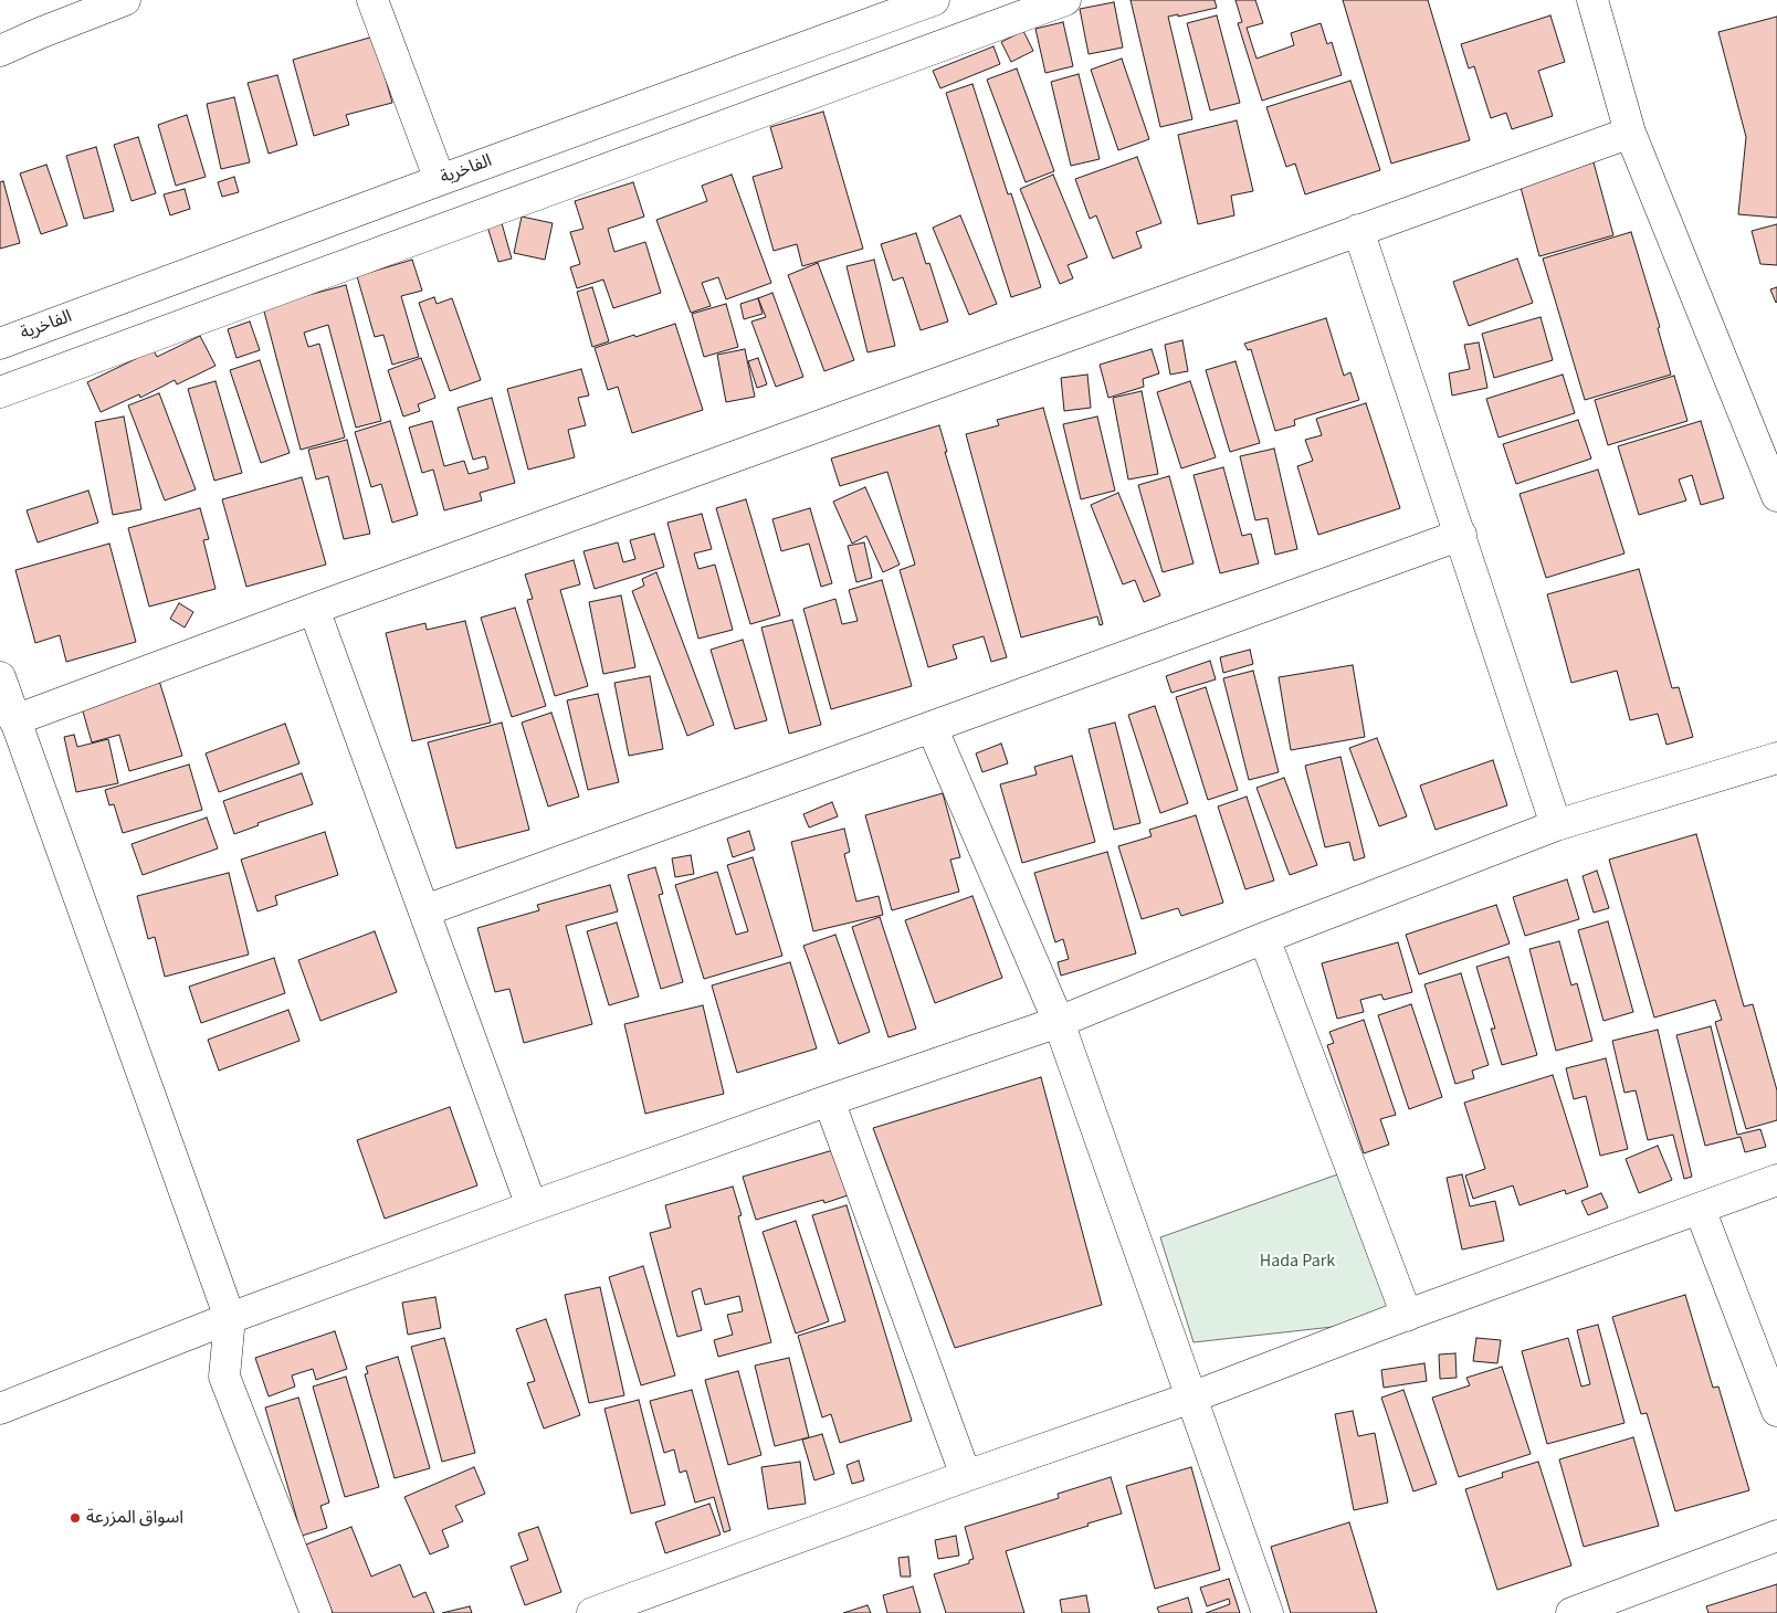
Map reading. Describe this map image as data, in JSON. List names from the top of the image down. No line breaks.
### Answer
{"streets":{"street":["الفاخرية"]},"parks":["Hada Park"],"places":["اسواق المزرعة"]}
